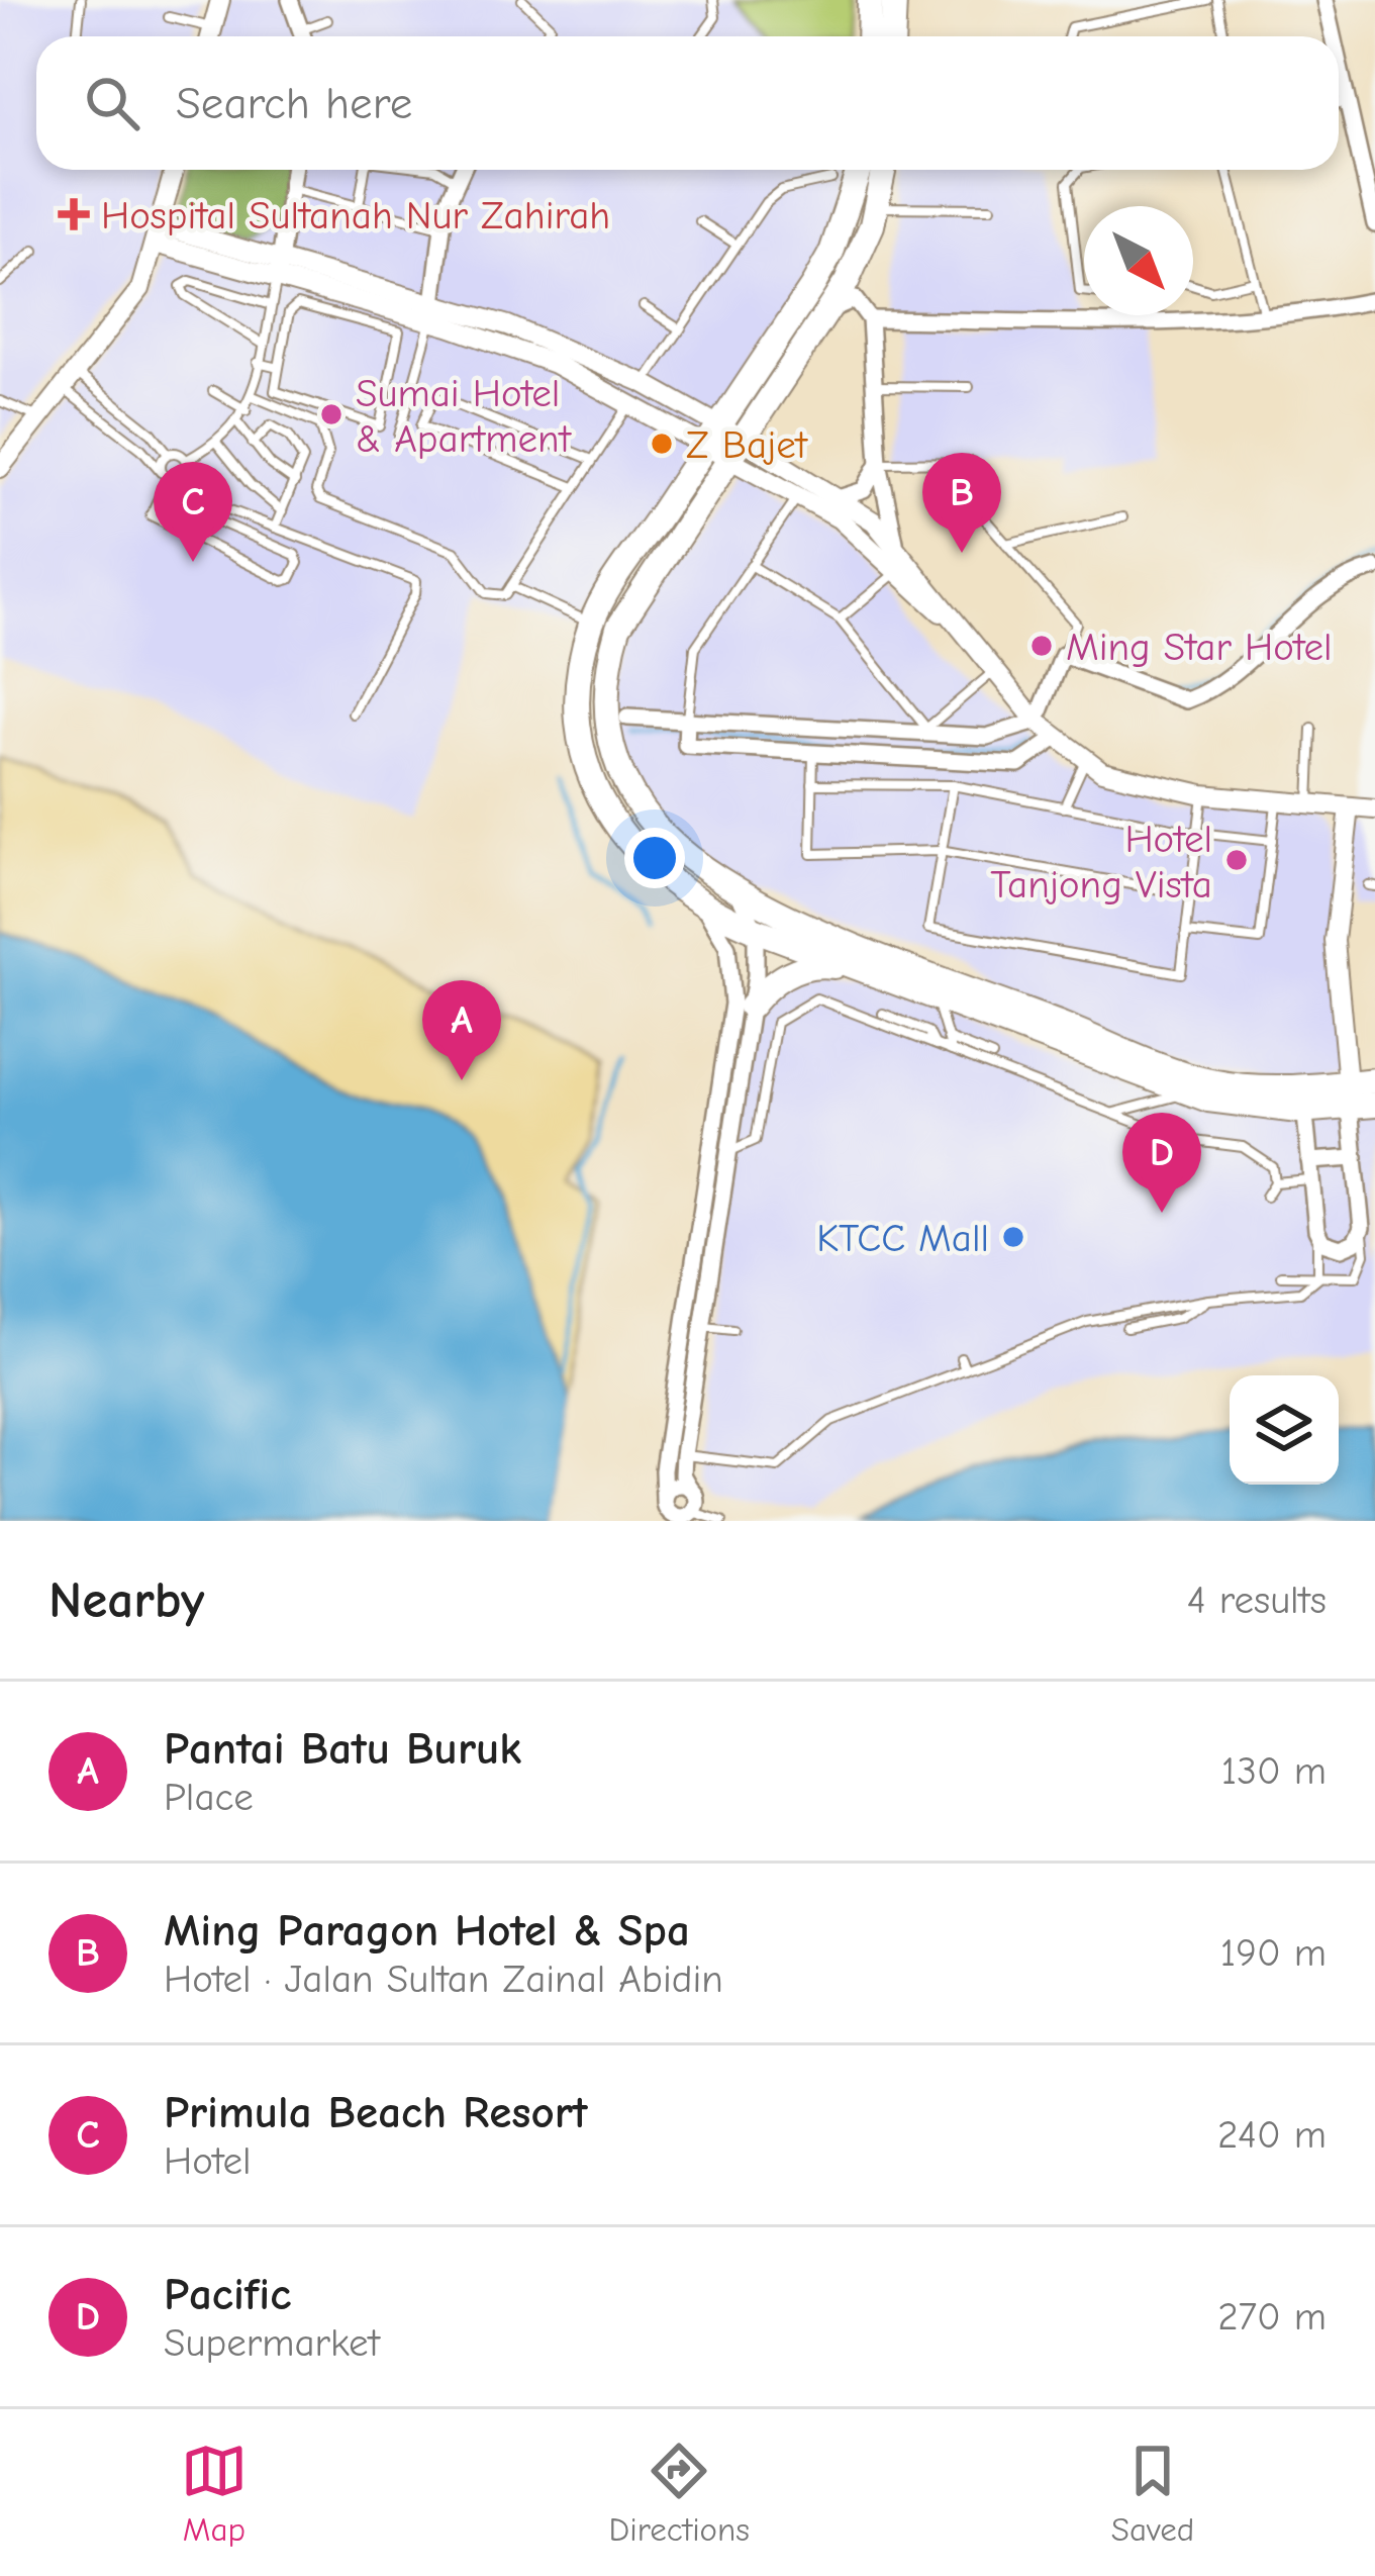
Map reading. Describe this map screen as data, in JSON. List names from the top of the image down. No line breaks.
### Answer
{"places":{"health":["Hospital Sultanah Nur Zahirah"],"other":["Sumai Hotel & Apartment","Z Bajet","Ming Star Hotel","Hotel Tanjong Vista","KTCC Mall"]},"north":"bottom right","page":{"search":"Search here","pins":["B","C","A","D"],"heading":["Nearby","4 results"],"list":[{"mark":"A","name":"Pantai Batu Buruk","note":"Place","value":"130 m"},{"mark":"B","name":"Ming Paragon Hotel & Spa","note":"Hotel · Jalan Sultan Zainal Abidin","value":"190 m"},{"mark":"C","name":"Primula Beach Resort","note":"Hotel","value":"240 m"},{"mark":"D","name":"Pacific","note":"Supermarket","value":"270 m"}],"nav":["Map","Directions","Saved"]}}
